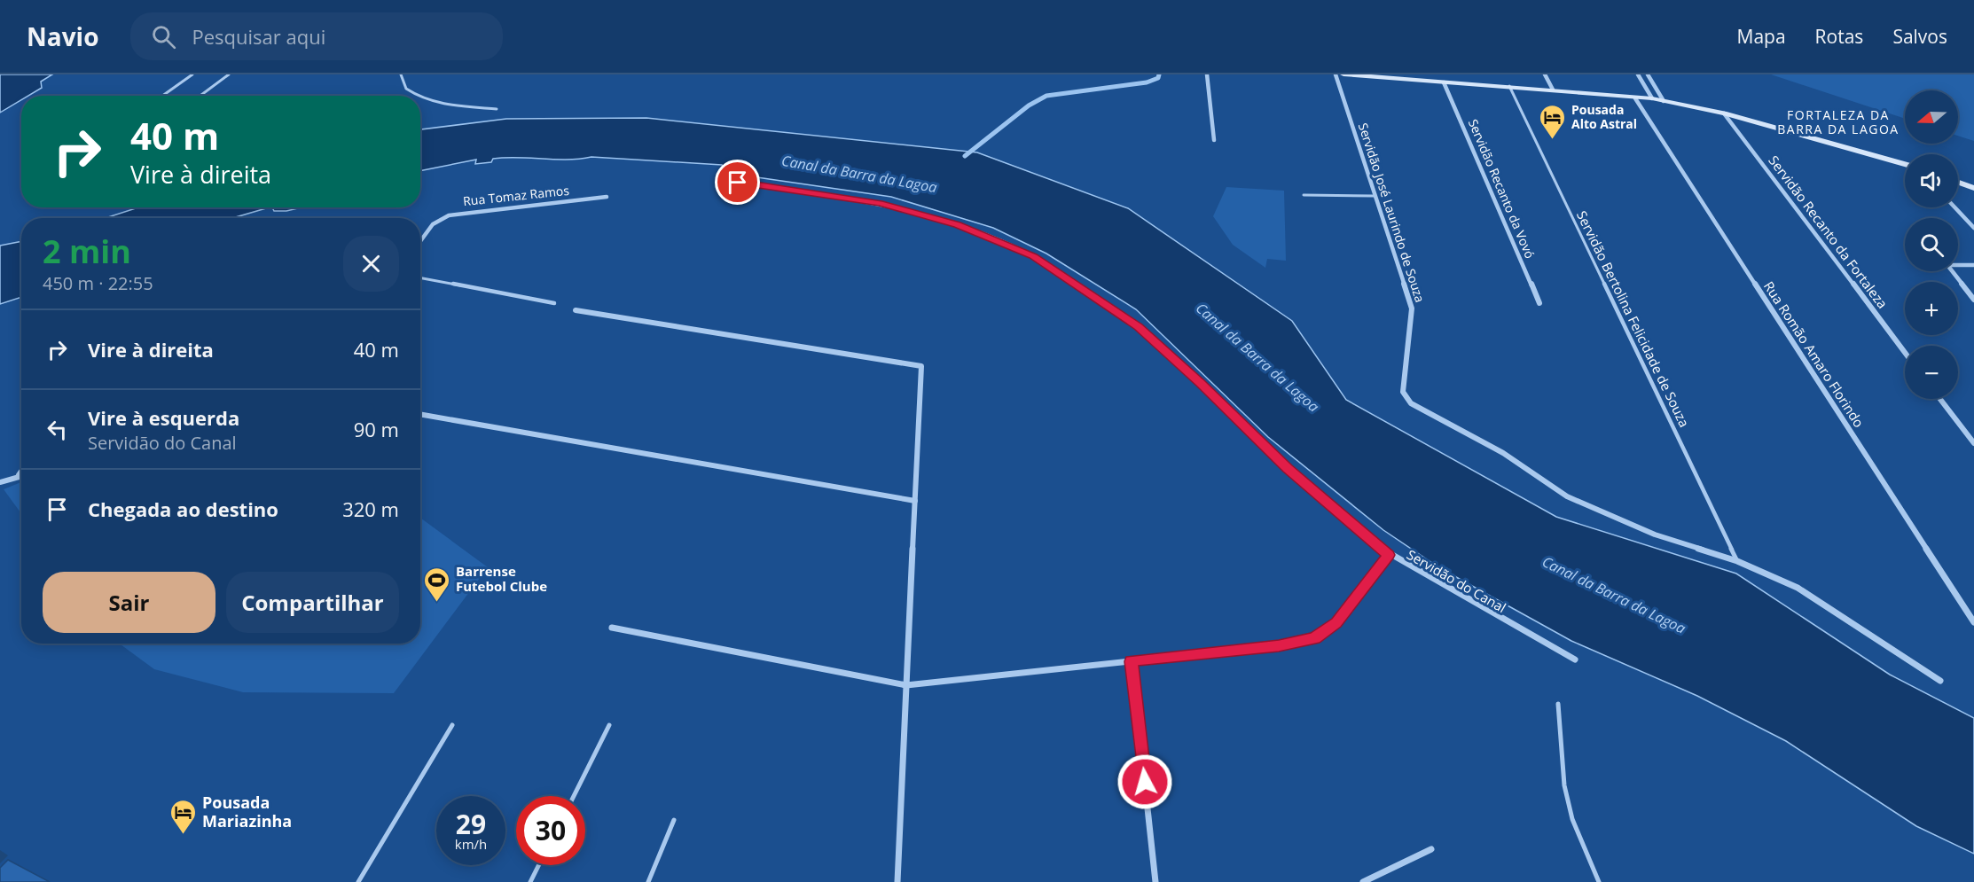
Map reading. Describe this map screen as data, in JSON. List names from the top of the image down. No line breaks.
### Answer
{"streets":{"street":["Servidão Recanto da Vovó","Rua Tomaz Ramos","Servidão José Laurindo de Souza","Servidão Recanto da Fortaleza","Rua Romão Amaro Florindo","Servidão do Canal"],"lane":["Servidão Bertolina Felicidade de Souza"]},"crossings":[["Servidão José Laurindo de Souza","Servidão Bertolina Felicidade de Souza"]],"districts":["FORTALEZA DA BARRA DA LAGOA"],"water":["Canal da Barra da Lagoa"],"places":{"hotel":["Pousada Alto Astral","Pousada Mariazinha"],"sports":["Barrense Futebol Clube"]},"north":"left","page":{"header":"Navio","search":"Pesquisar aqui","nav":["Mapa","Rotas","Salvos"],"map_buttons":["+","−"],"turn":["40 m","Vire à direita"],"heading":["2 min","450 m · 22:55"],"list":[{"name":"Vire à direita","value":"40 m"},{"name":"Vire à esquerda","note":"Servidão do Canal","value":"90 m"},{"name":"Chegada ao destino","value":"320 m"}],"buttons":["Sair","Compartilhar"],"speed":"29 km/h","limit":"30"}}
